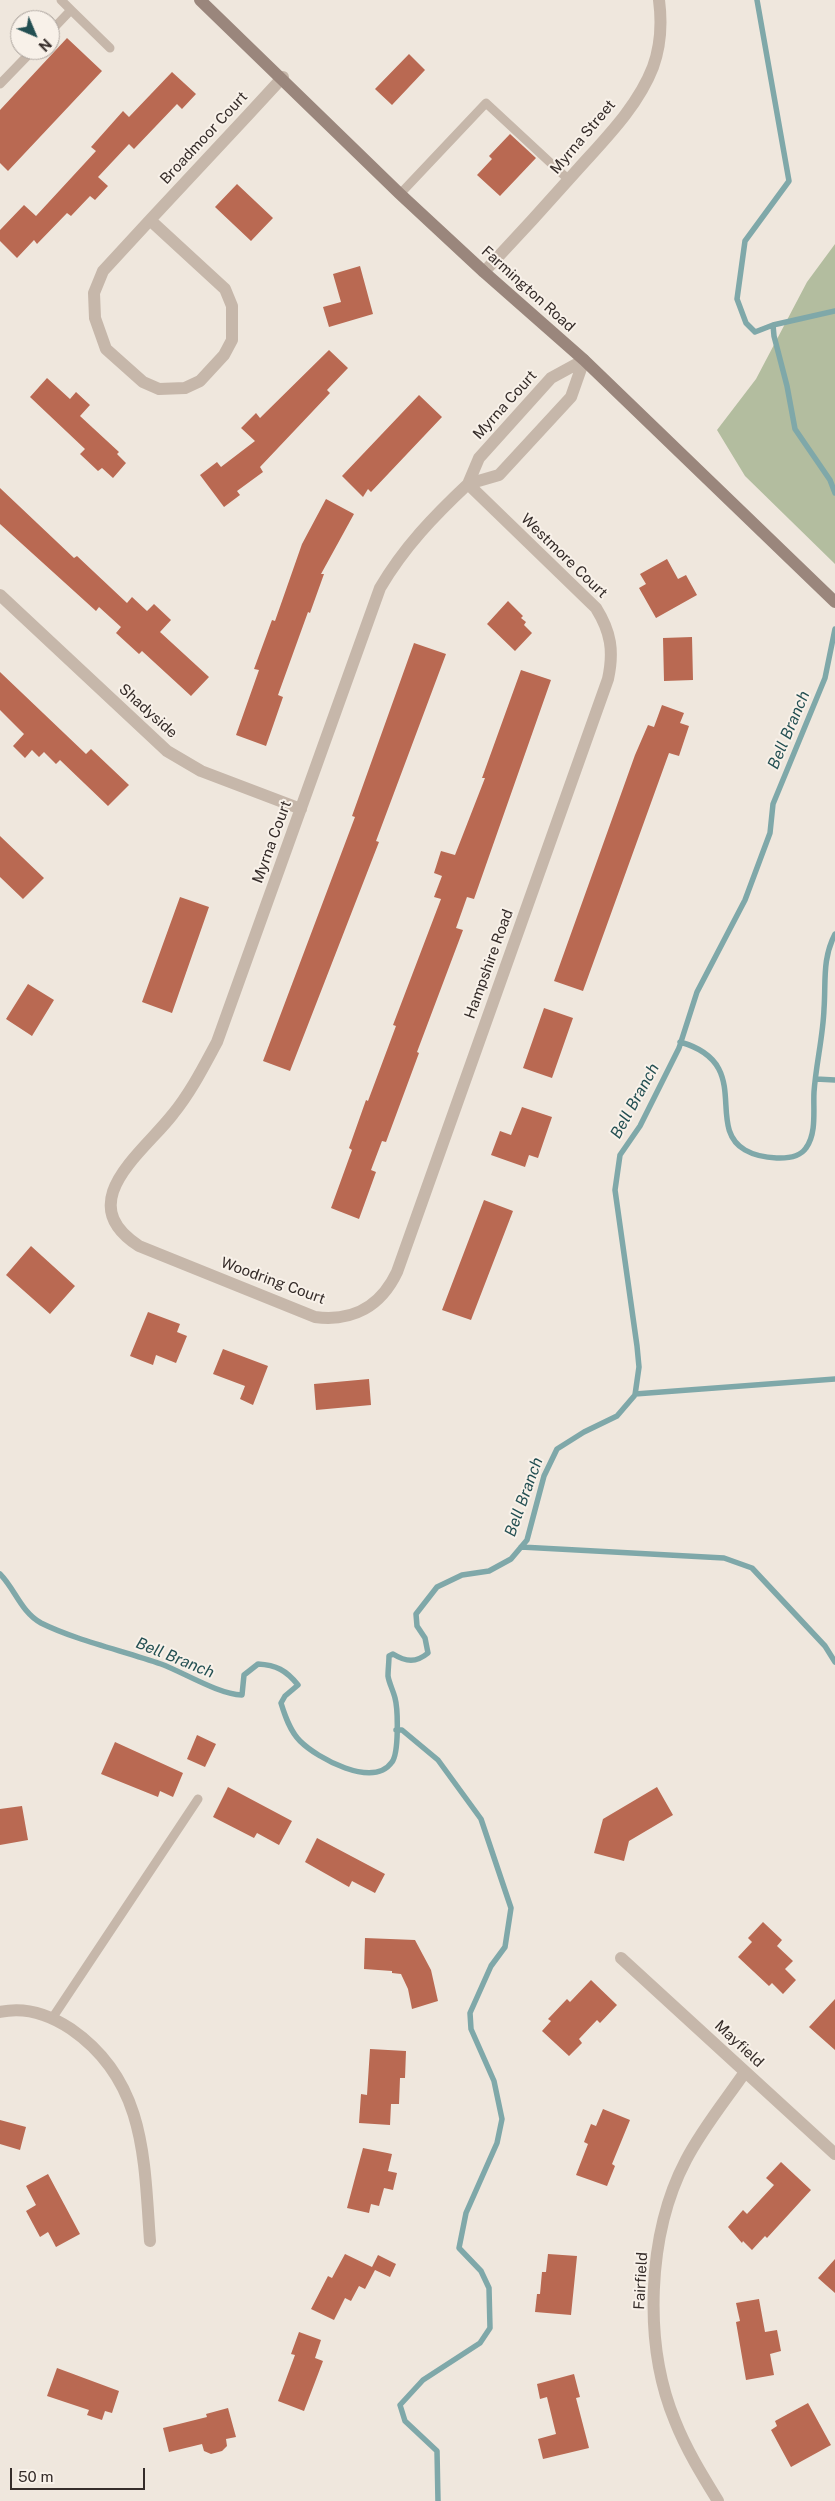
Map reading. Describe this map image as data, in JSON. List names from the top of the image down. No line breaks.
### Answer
{"streets":{"main road":["Farmington Road"],"street":["Myrna Street","Broadmoor Court","Myrna Court","Westmore Court","Shadyside","Hampshire Road","Woodring Court","Mayfield","Fairfield"]},"crossings":[["Myrna Street","Farmington Road"],["Broadmoor Court","Farmington Road"],["Farmington Road","Myrna Court"],["Myrna Court","Westmore Court"],["Myrna Court","Shadyside"],["Myrna Court","Woodring Court"],["Westmore Court","Hampshire Road"],["Hampshire Road","Woodring Court"],["Mayfield","Fairfield"]],"water":["Bell Branch"],"scale_bar":"50 m","north":"bottom right"}
